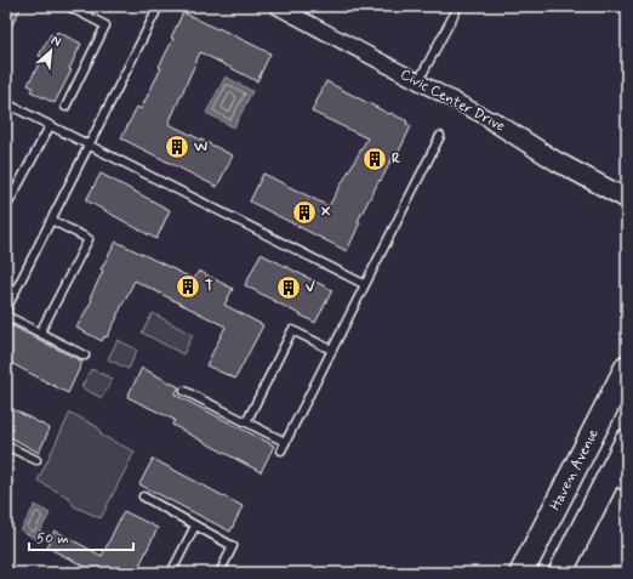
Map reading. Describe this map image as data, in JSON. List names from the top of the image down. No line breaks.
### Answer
{"streets":{"main road":["Haven Avenue"],"street":["Civic Center Drive"]},"places":{"building":["W","R","X","T","V"]},"scale_bar":"50 m","north":"top right"}
